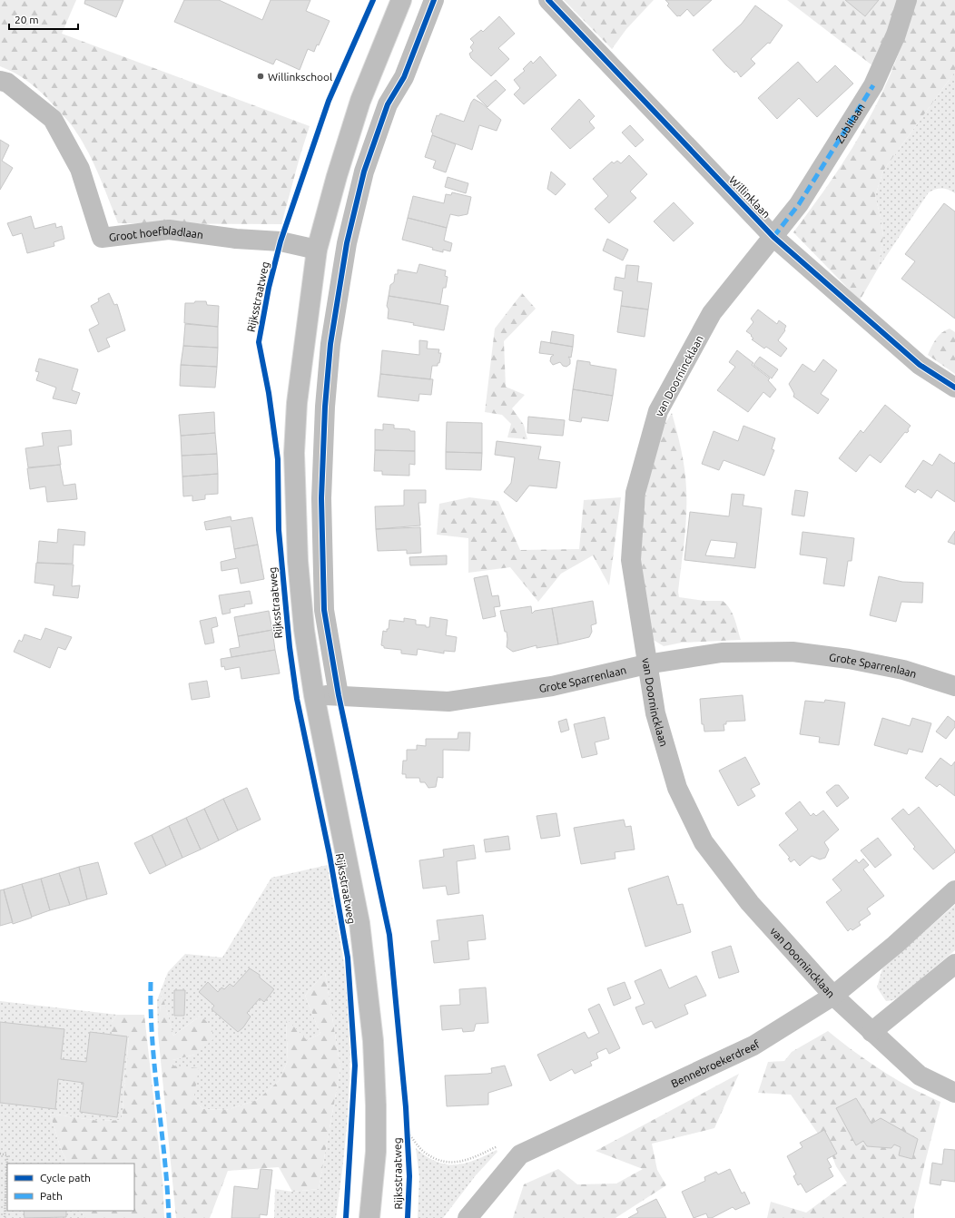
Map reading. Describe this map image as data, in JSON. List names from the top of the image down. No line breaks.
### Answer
{"streets":{"street":["Zublilaan","Willinklaan","Groot hoefbladlaan","Rijksstraatweg","van Doornincklaan","Grote Sparrenlaan","Bennebroekerdreef"]},"crossings":[["Zublilaan","Willinklaan"],["Zublilaan","van Doornincklaan"],["Willinklaan","van Doornincklaan"],["Groot hoefbladlaan","Rijksstraatweg"],["Rijksstraatweg","Grote Sparrenlaan"],["van Doornincklaan","Grote Sparrenlaan"],["van Doornincklaan","Bennebroekerdreef"]],"places":["Willinkschool"],"legend":["Cycle path","Path"],"scale_bar":"20 m"}
